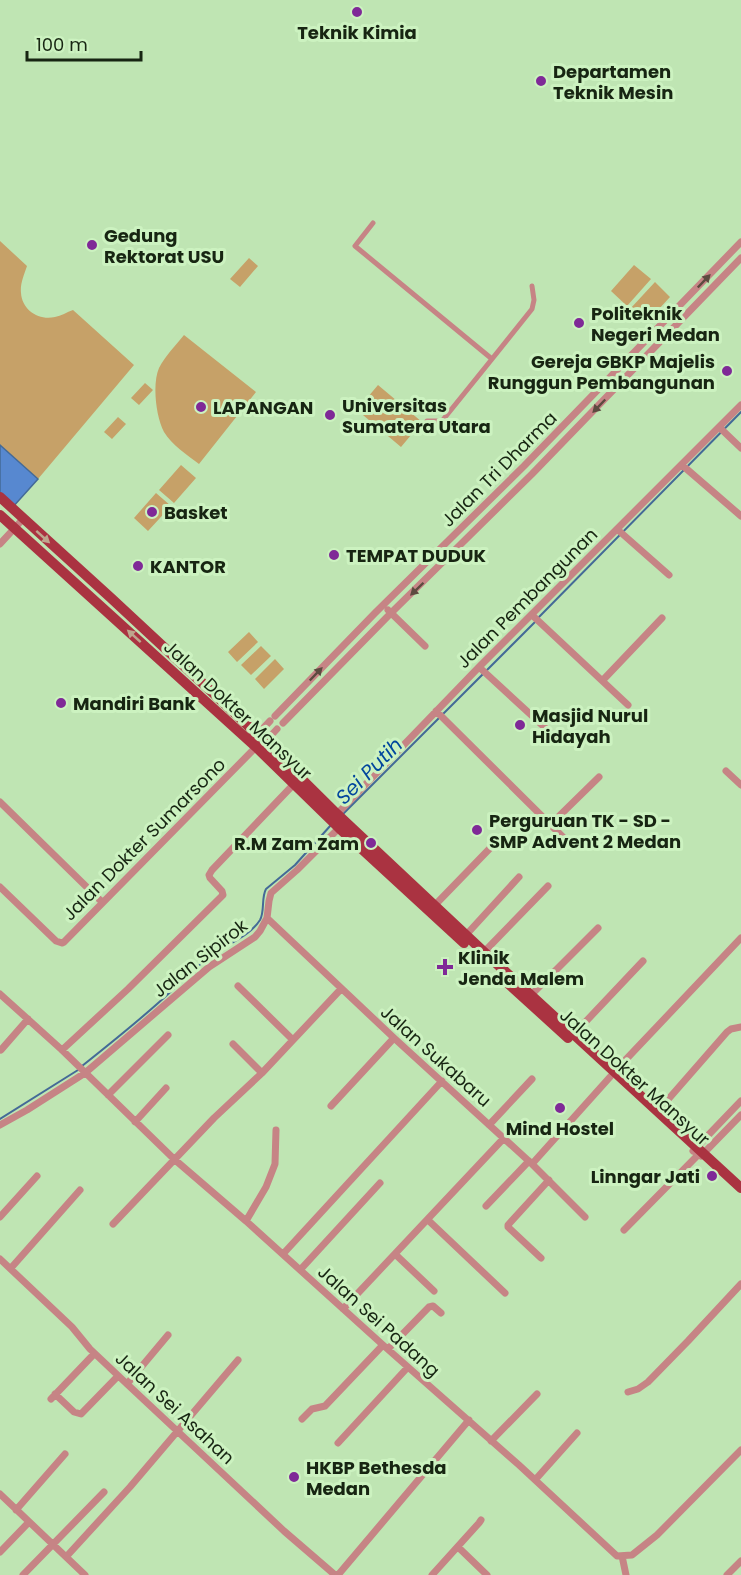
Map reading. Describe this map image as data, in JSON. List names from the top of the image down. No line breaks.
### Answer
{"streets":{"main road":["Jalan Dokter Mansyur"],"street":["Jalan Tri Dharma","Jalan Pembangunan","Jalan Dokter Sumarsono","Jalan Sipirok","Jalan Sukabaru","Jalan Sei Padang","Jalan Sei Asahan"]},"crossings":[["Jalan Tri Dharma","Jalan Dokter Mansyur"],["Jalan Tri Dharma","Jalan Dokter Sumarsono"],["Jalan Pembangunan","Jalan Dokter Mansyur"],["Jalan Pembangunan","Jalan Sipirok"],["Jalan Dokter Mansyur","Jalan Dokter Sumarsono"],["Jalan Dokter Mansyur","Jalan Sipirok"],["Jalan Sipirok","Jalan Sukabaru"],["Jalan Sipirok","Jalan Sei Padang"]],"water":["Sei Putih"],"places":{"other":["Teknik Kimia","Departamen Teknik Mesin","Gedung Rektorat USU","Politeknik Negeri Medan","Gereja GBKP Majelis Runggun Pembangunan","LAPANGAN","Universitas Sumatera Utara","Basket","TEMPAT DUDUK","KANTOR","Mandiri Bank","Masjid Nurul Hidayah","Perguruan TK - SD - SMP Advent 2 Medan","R.M Zam Zam","Mind Hostel","Linngar Jati","HKBP Bethesda Medan"],"health":["Klinik Jenda Malem"]},"scale_bar":"100 m"}
